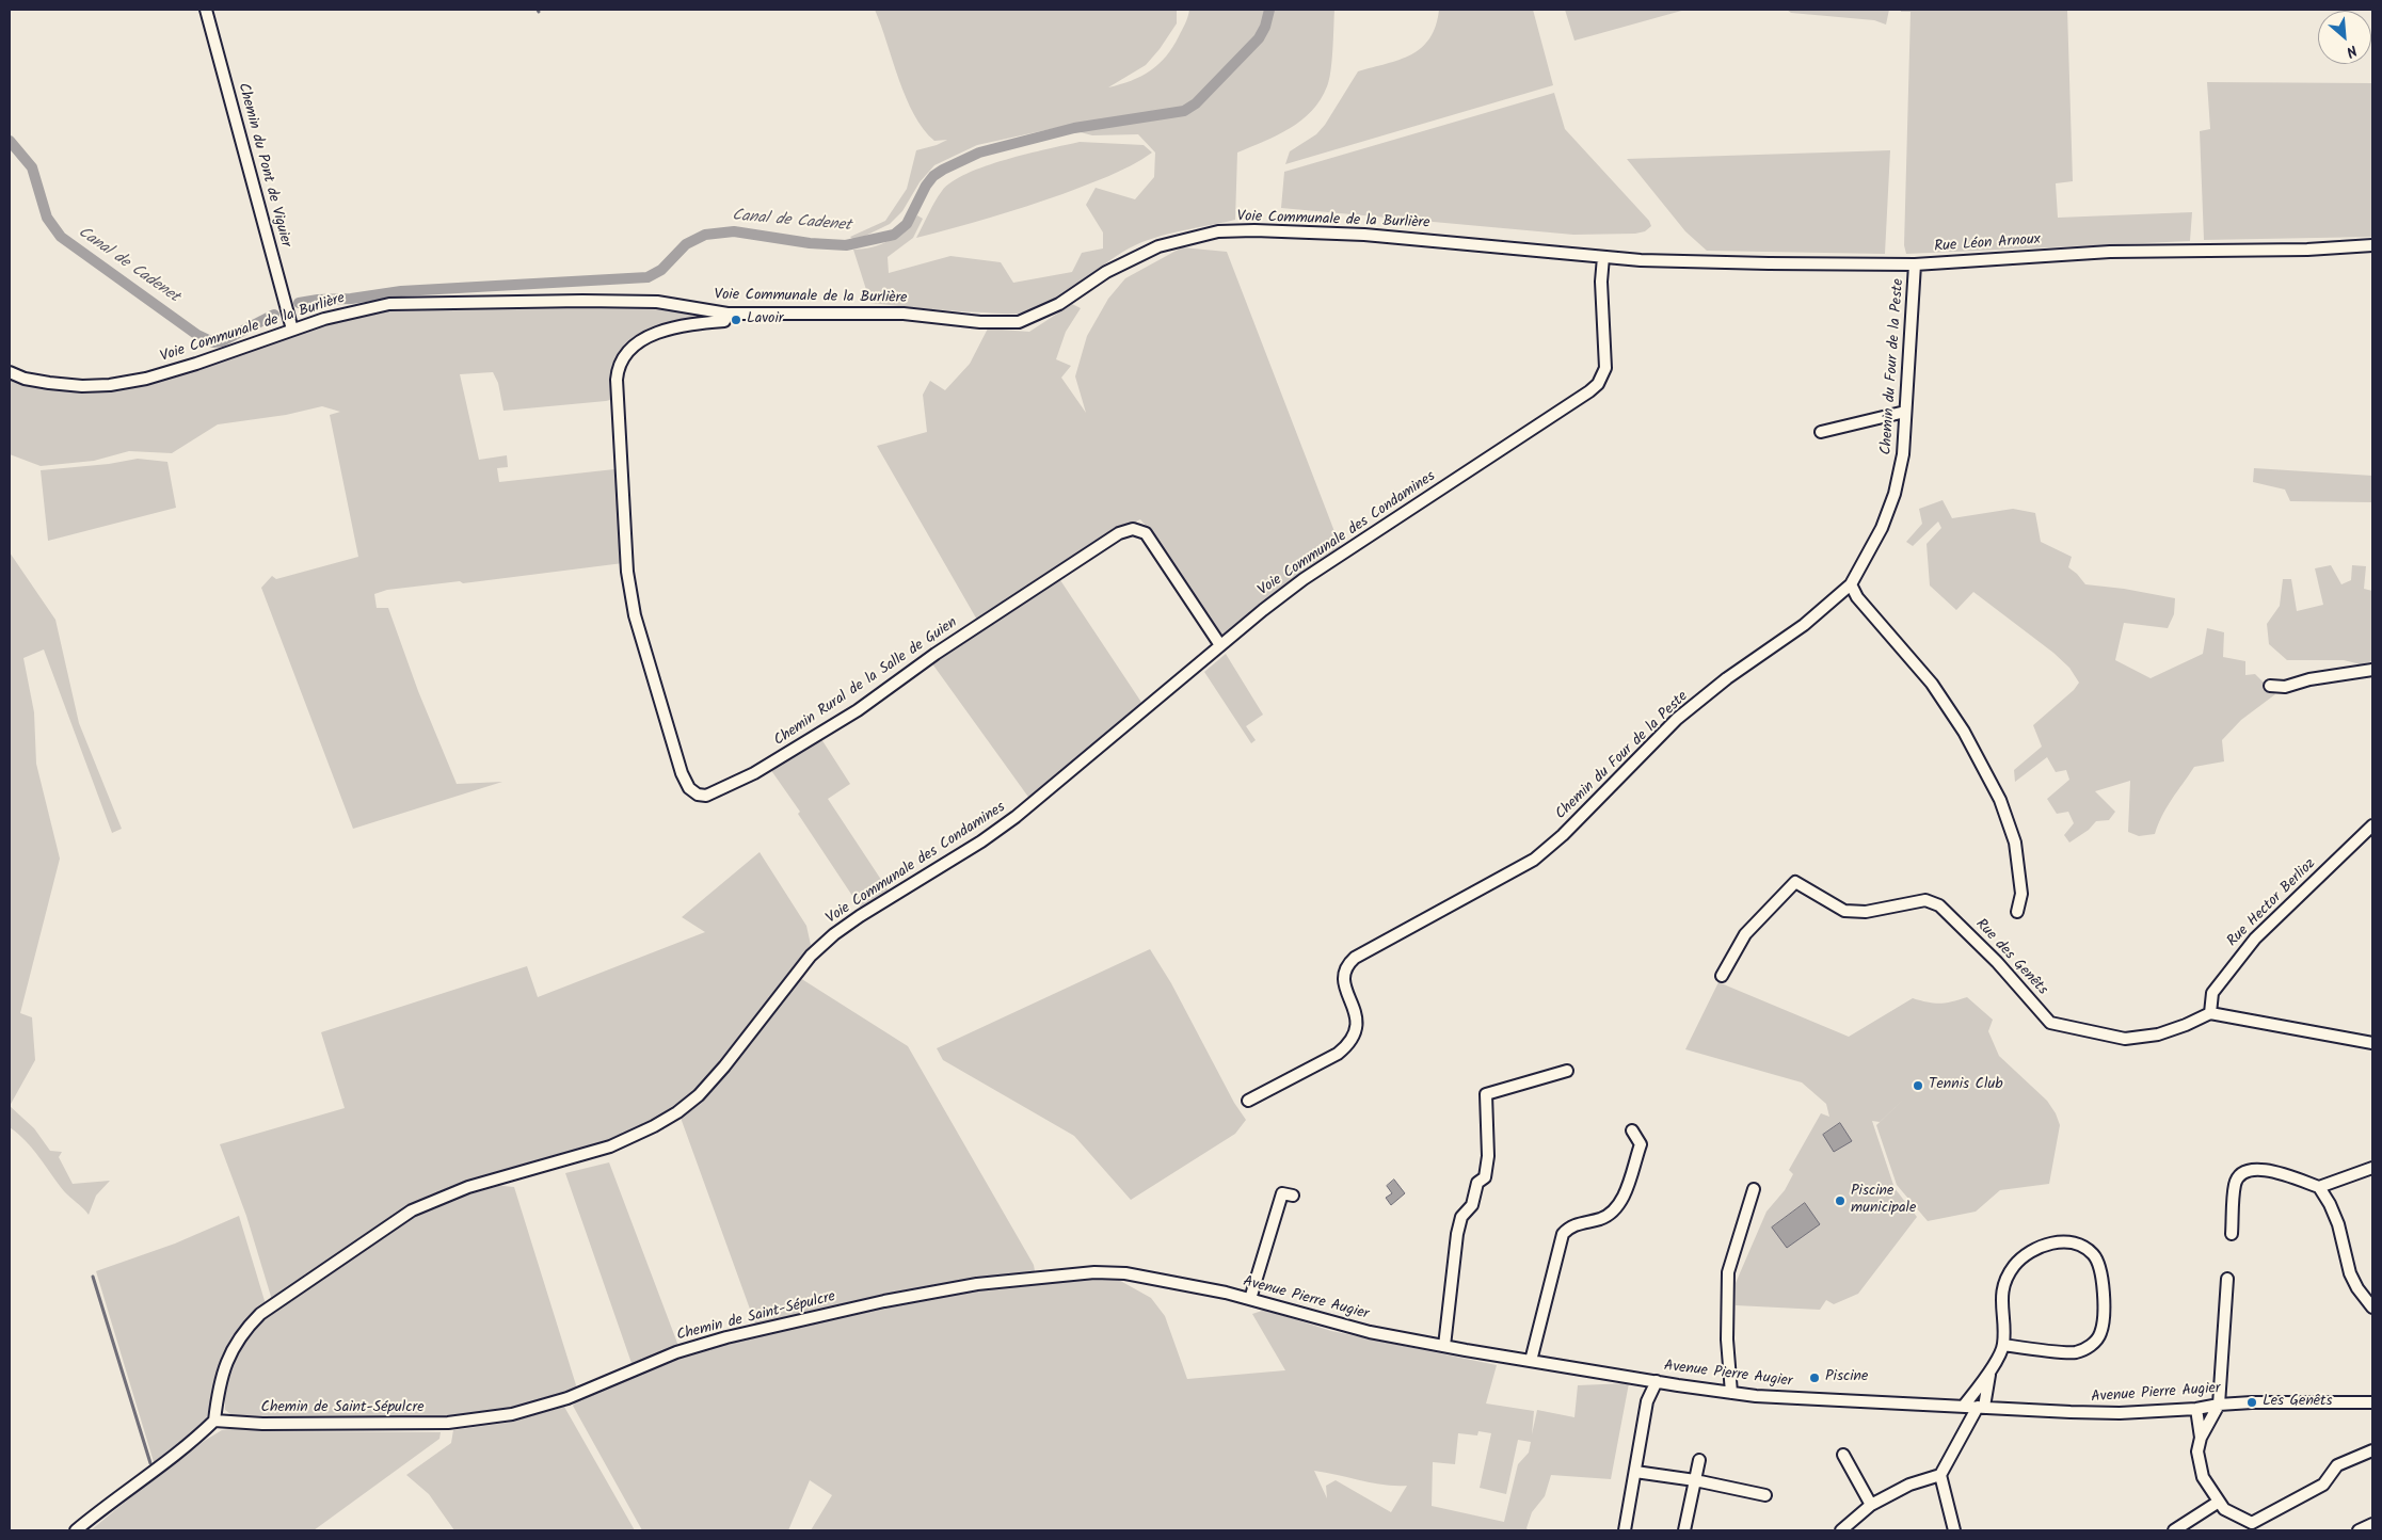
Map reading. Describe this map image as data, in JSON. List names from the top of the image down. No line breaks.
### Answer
{"streets":{"street":["Chemin du Pont de Viguier","Voie Communale de la Burlière","Rue Léon Arnoux","Chemin du Four de la Peste","Voie Communale des Condamines","Chemin Rural de la Salle de Guien","Rue Hector Berlioz","Rue des Genêts","Avenue Pierre Augier","Chemin de Saint-Sépulcre"]},"crossings":[["Chemin du Pont de Viguier","Voie Communale de la Burlière"],["Voie Communale de la Burlière","Rue Léon Arnoux"],["Voie Communale de la Burlière","Voie Communale des Condamines"],["Voie Communale de la Burlière","Chemin Rural de la Salle de Guien"],["Rue Léon Arnoux","Chemin du Four de la Peste"],["Rue Léon Arnoux","Voie Communale des Condamines"],["Voie Communale des Condamines","Chemin Rural de la Salle de Guien"],["Voie Communale des Condamines","Chemin de Saint-Sépulcre"],["Rue Hector Berlioz","Rue des Genêts"],["Avenue Pierre Augier","Chemin de Saint-Sépulcre"]],"water":["Canal de Cadenet"],"places":["Lavoir","Tennis Club","Piscine municipale","Piscine","Les Genêts"],"north":"bottom right"}
